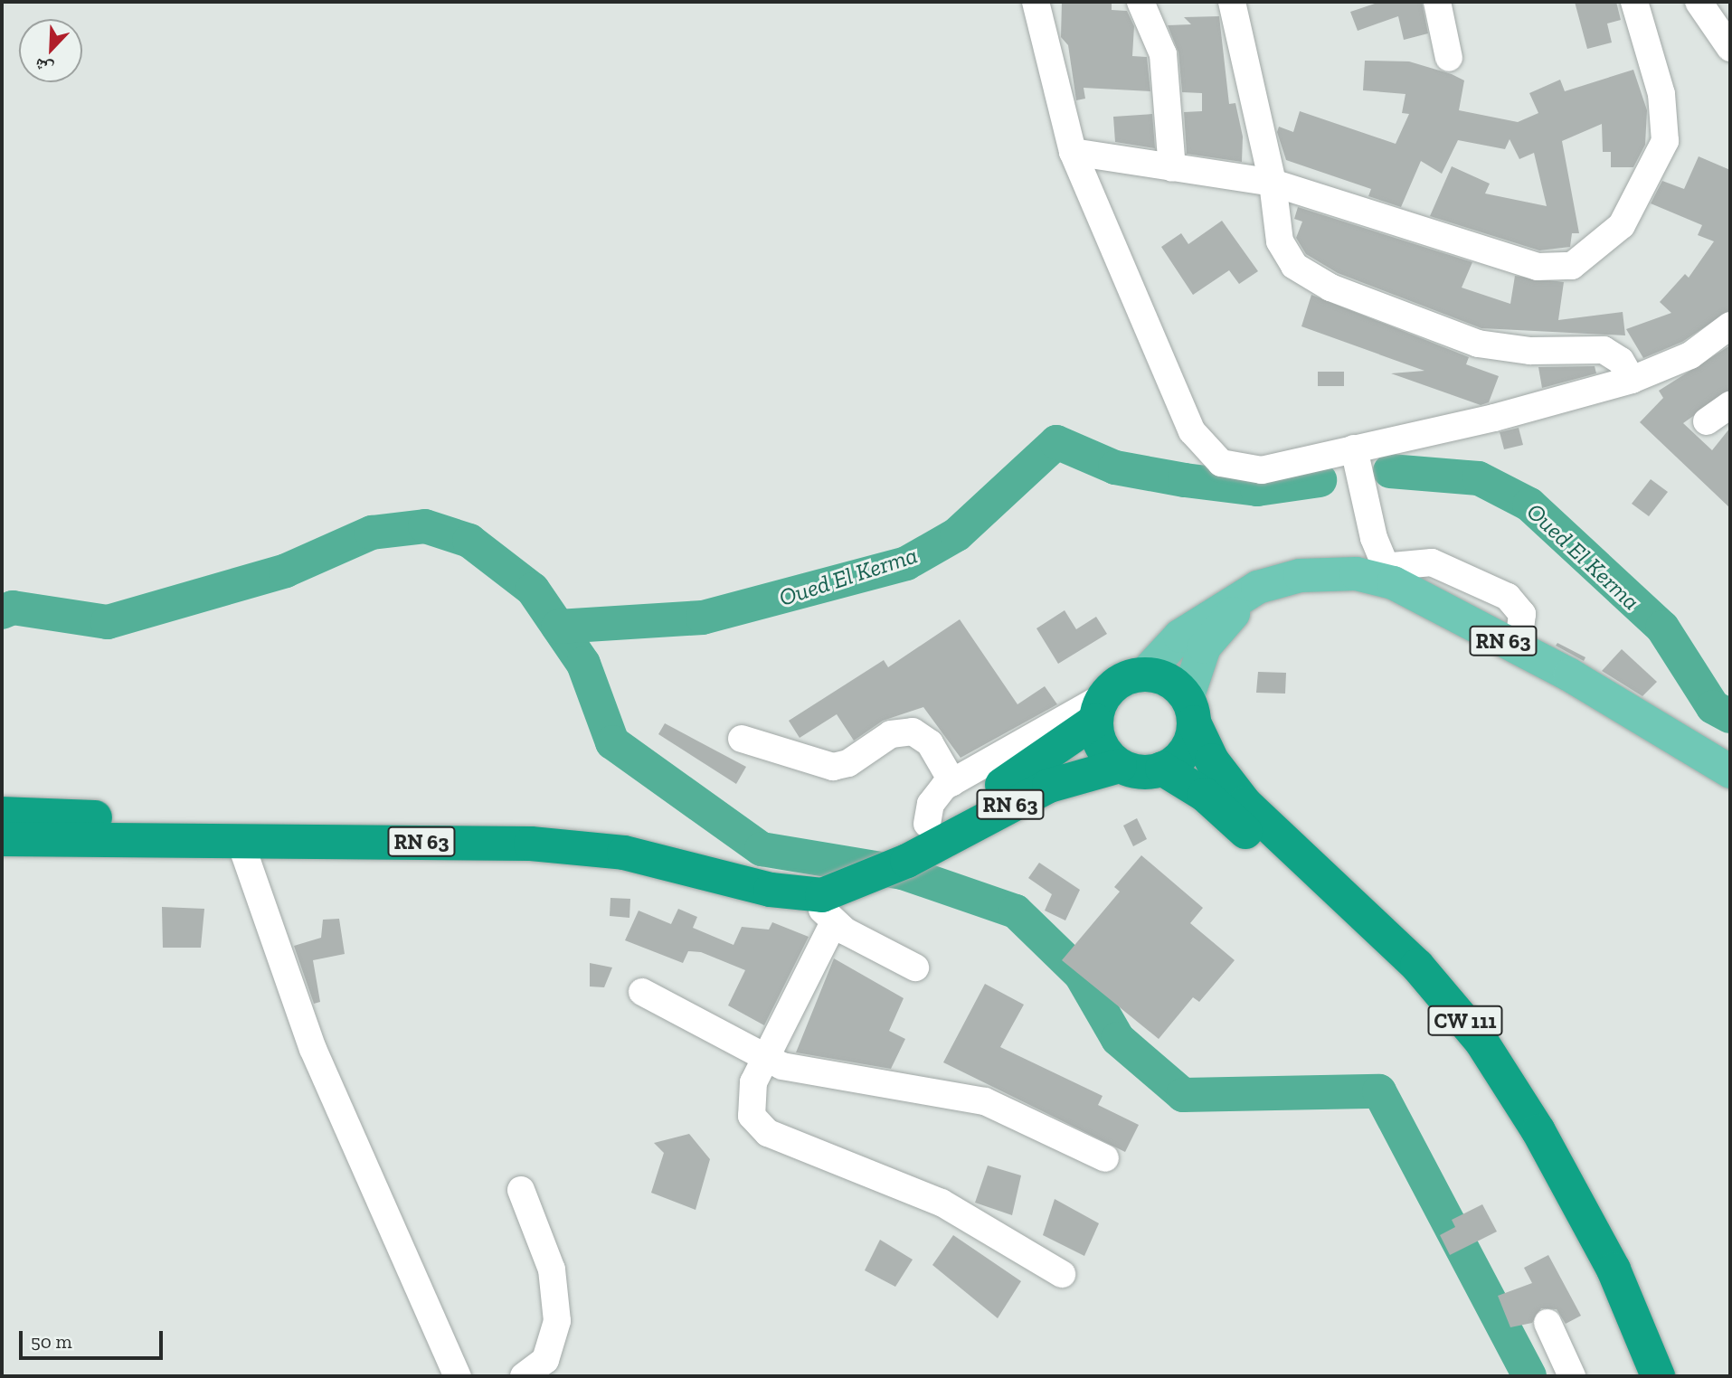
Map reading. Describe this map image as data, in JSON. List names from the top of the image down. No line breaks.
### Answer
{"streets":{"highway":["RN 63","CW 111"]},"crossings":[["RN 63","CW 111"]],"water":["Oued El Kerma"],"scale_bar":"50 m","north":"bottom left"}
